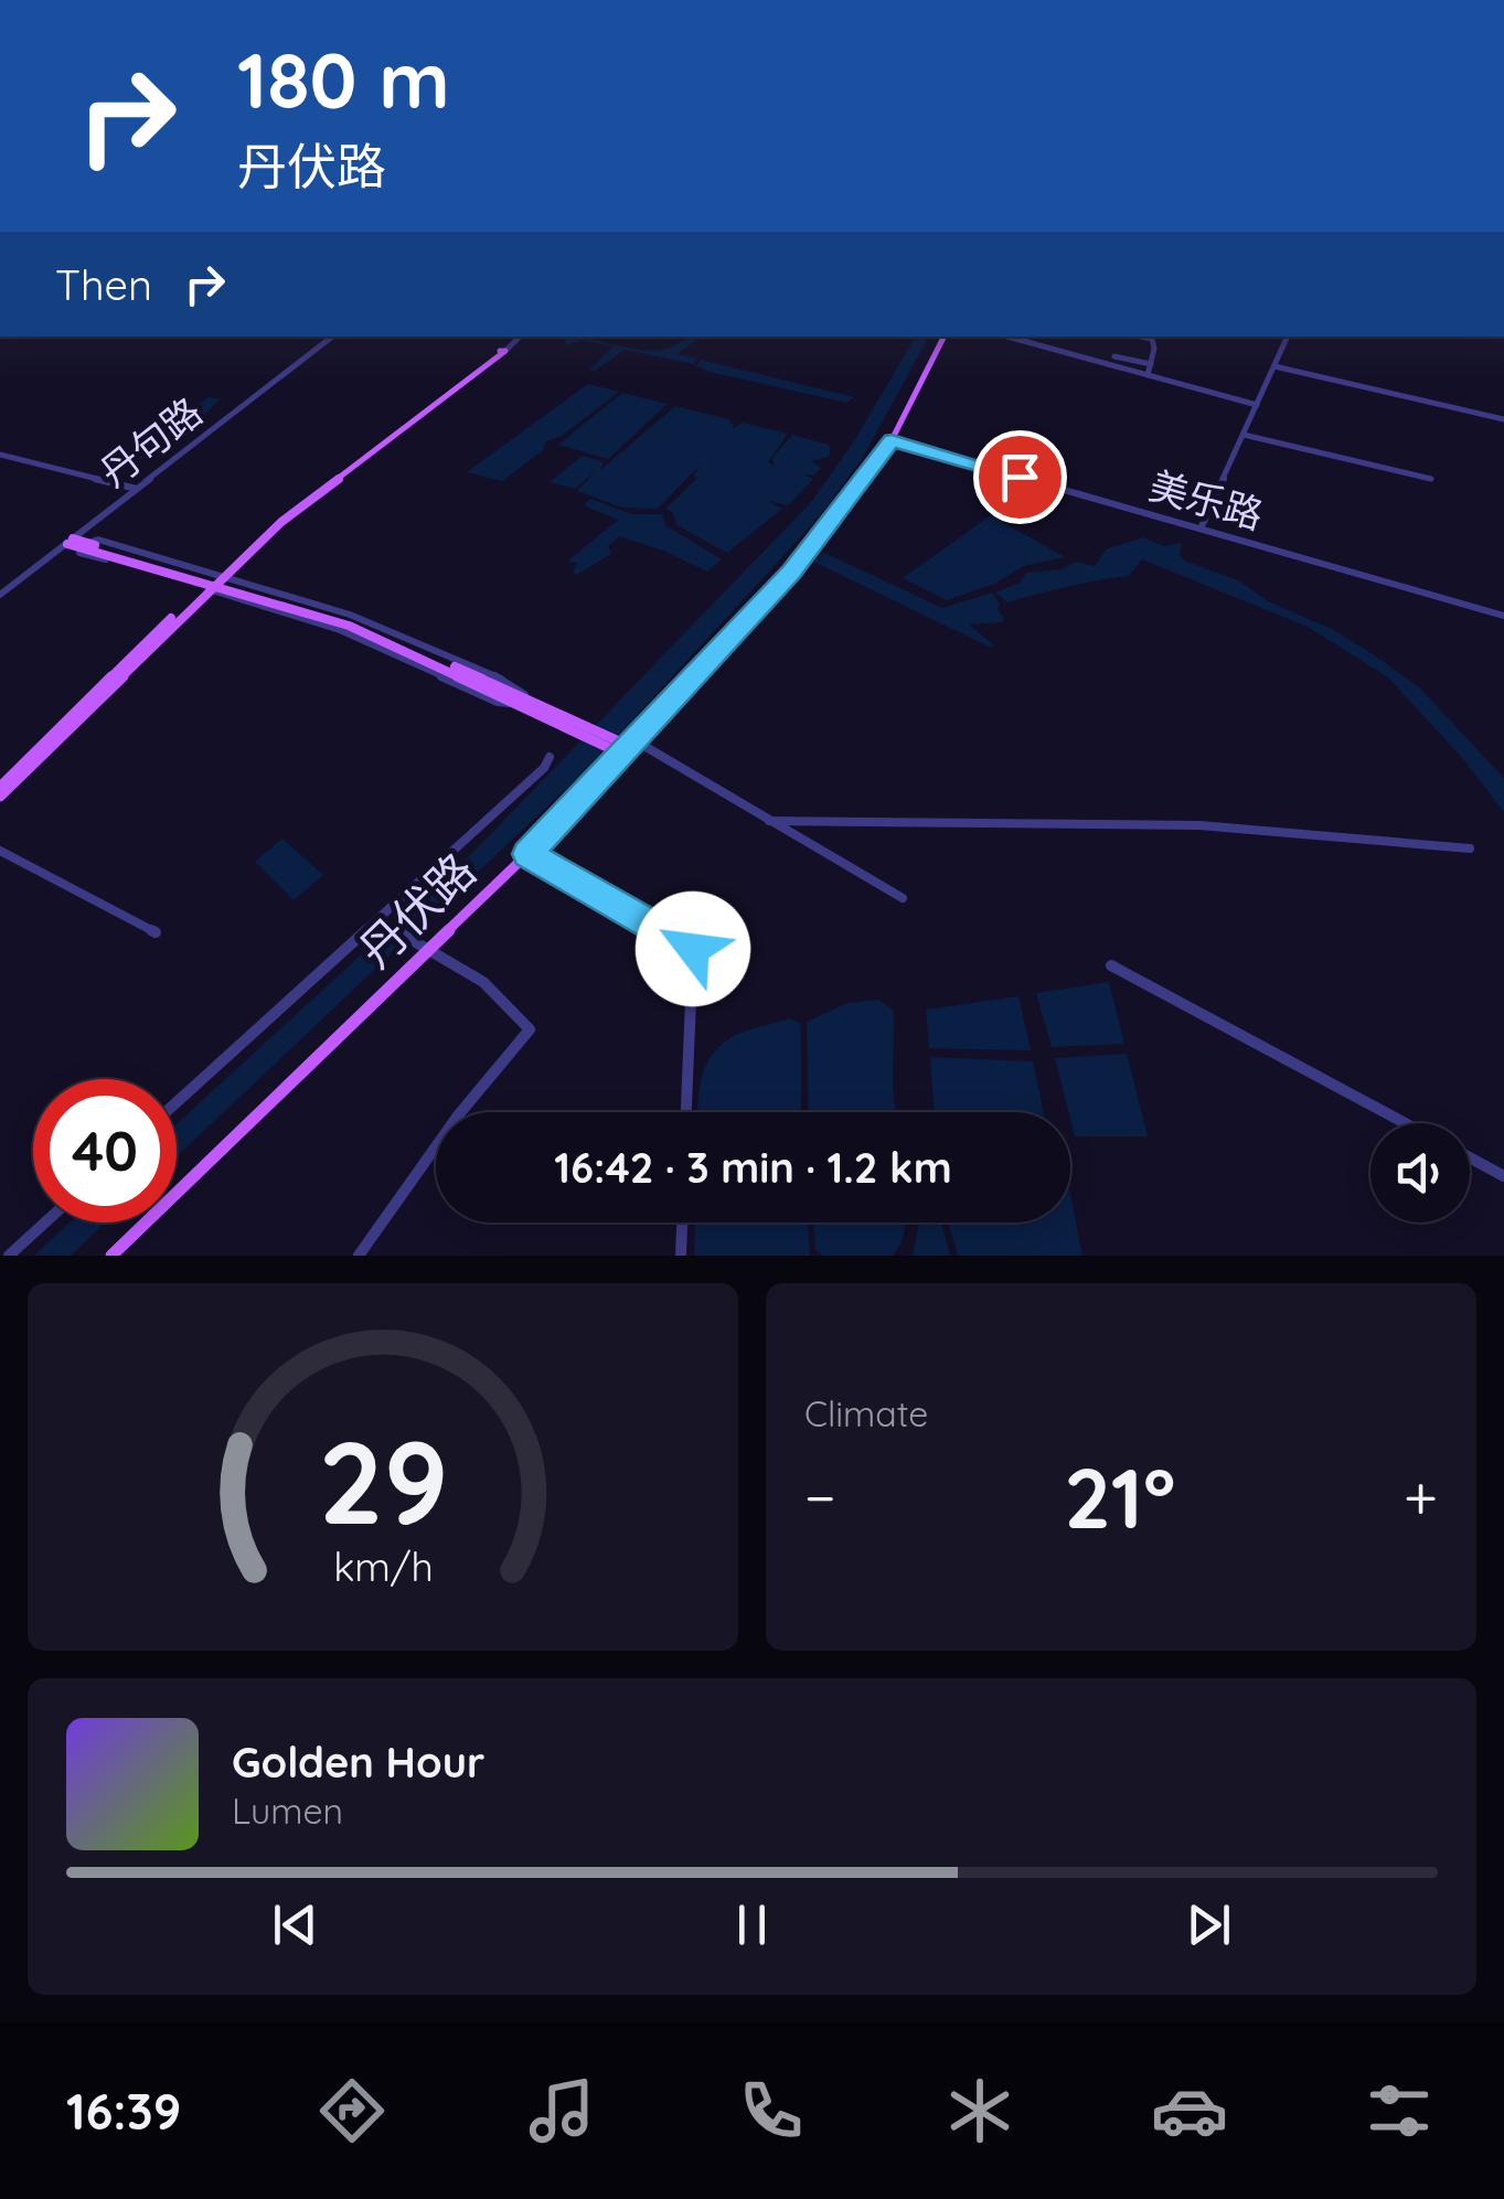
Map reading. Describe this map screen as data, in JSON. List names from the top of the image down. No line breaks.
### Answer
{"streets":{"main road":["丹伏路"],"street":["丹句路","美乐路"]},"crossings":[["美乐路","丹伏路"]],"page":{"turn":["180 m","丹伏路"],"then":"Then","limit":"40","trip":"16:42 · 3 min · 1.2 km","tile":"Climate","heat":["−","21°","+"],"song":["Golden Hour","Lumen"],"tabs":"16:39","gauge":["29","km/h"]}}
